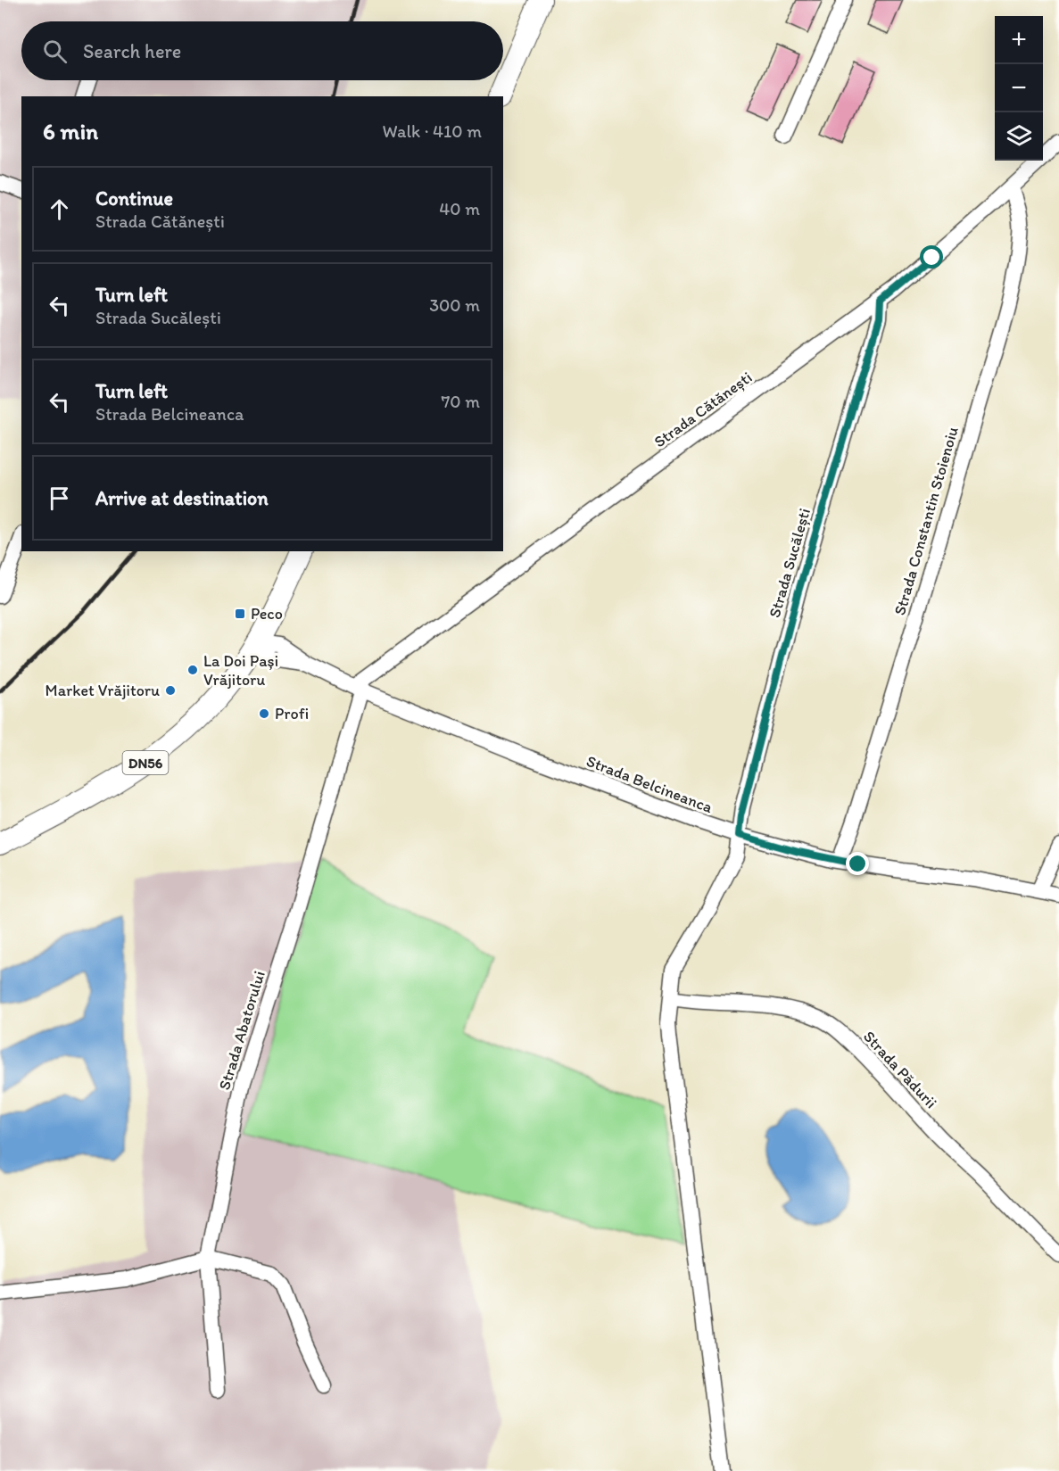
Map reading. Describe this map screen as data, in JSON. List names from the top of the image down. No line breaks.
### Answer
{"streets":{"highway":["DN56"],"street":["Strada Cătănești","Strada Constantin Stoienoiu","Strada Sucălești","Strada Belcineanca","Strada Abatorului","Strada Pădurii"]},"crossings":[["Strada Cătănești","Strada Constantin Stoienoiu"],["Strada Cătănești","Strada Sucălești"],["Strada Cătănești","Strada Belcineanca"],["Strada Cătănești","Strada Abatorului"],["Strada Constantin Stoienoiu","Strada Belcineanca"],["Strada Sucălești","Strada Belcineanca"],["Strada Sucălești","Strada Pădurii"],["DN56","Strada Belcineanca"],["Strada Belcineanca","Strada Abatorului"]],"places":{"transit":["Peco"],"other":["La Doi Pași Vrăjitoru","Market Vrăjitoru","Profi"]},"page":{"map_buttons":["+","−"],"search":"Search here","heading":["6 min","Walk · 410 m"],"list":[["Continue","Strada Cătănești","40 m"],["Turn left","Strada Sucălești","300 m"],["Turn left","Strada Belcineanca","70 m"],"Arrive at destination"]}}
